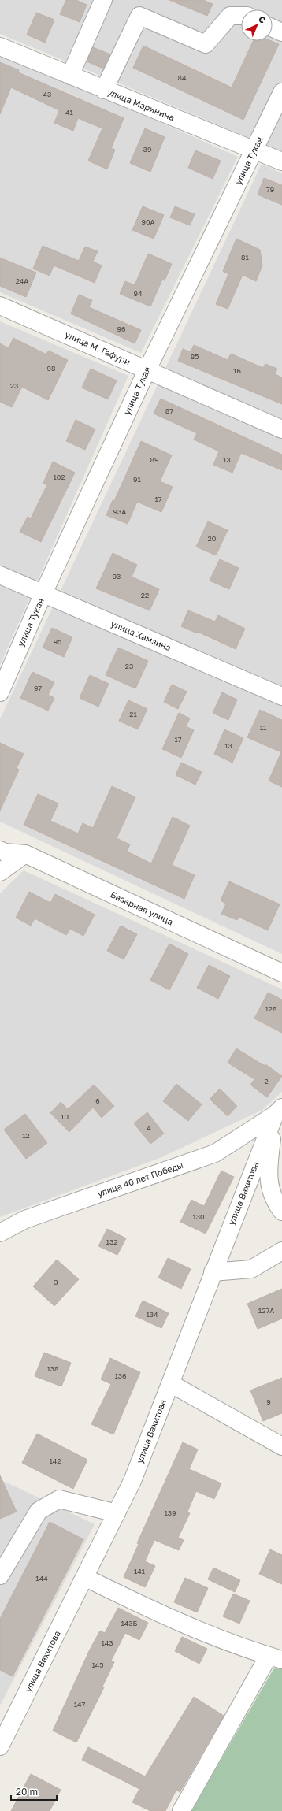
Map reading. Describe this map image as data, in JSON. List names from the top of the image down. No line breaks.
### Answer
{"streets":{"street":["улица Маринина","улица Тукая","улица М. Гафури","улица Хамзина","Базарная улица","улица 40 лет Победы","улица Вахитова"]},"crossings":[["улица Маринина","улица Тукая"],["улица Тукая","улица М. Гафури"],["улица Тукая","улица Хамзина"],["улица 40 лет Победы","улица Вахитова"]],"house_numbers":["84","43","41","39","79","90А","81","24А","94","96","85","98","16","23","87","89","13","102","91","17","93А","20","93","22","95","23","97","21","11","17","13","128","2","6","10","4","12","130","132","3","127А","134","138","136","9","142","139","141","144","143Б","143","145","147"],"scale_bar":"20 m","north":"top right"}
